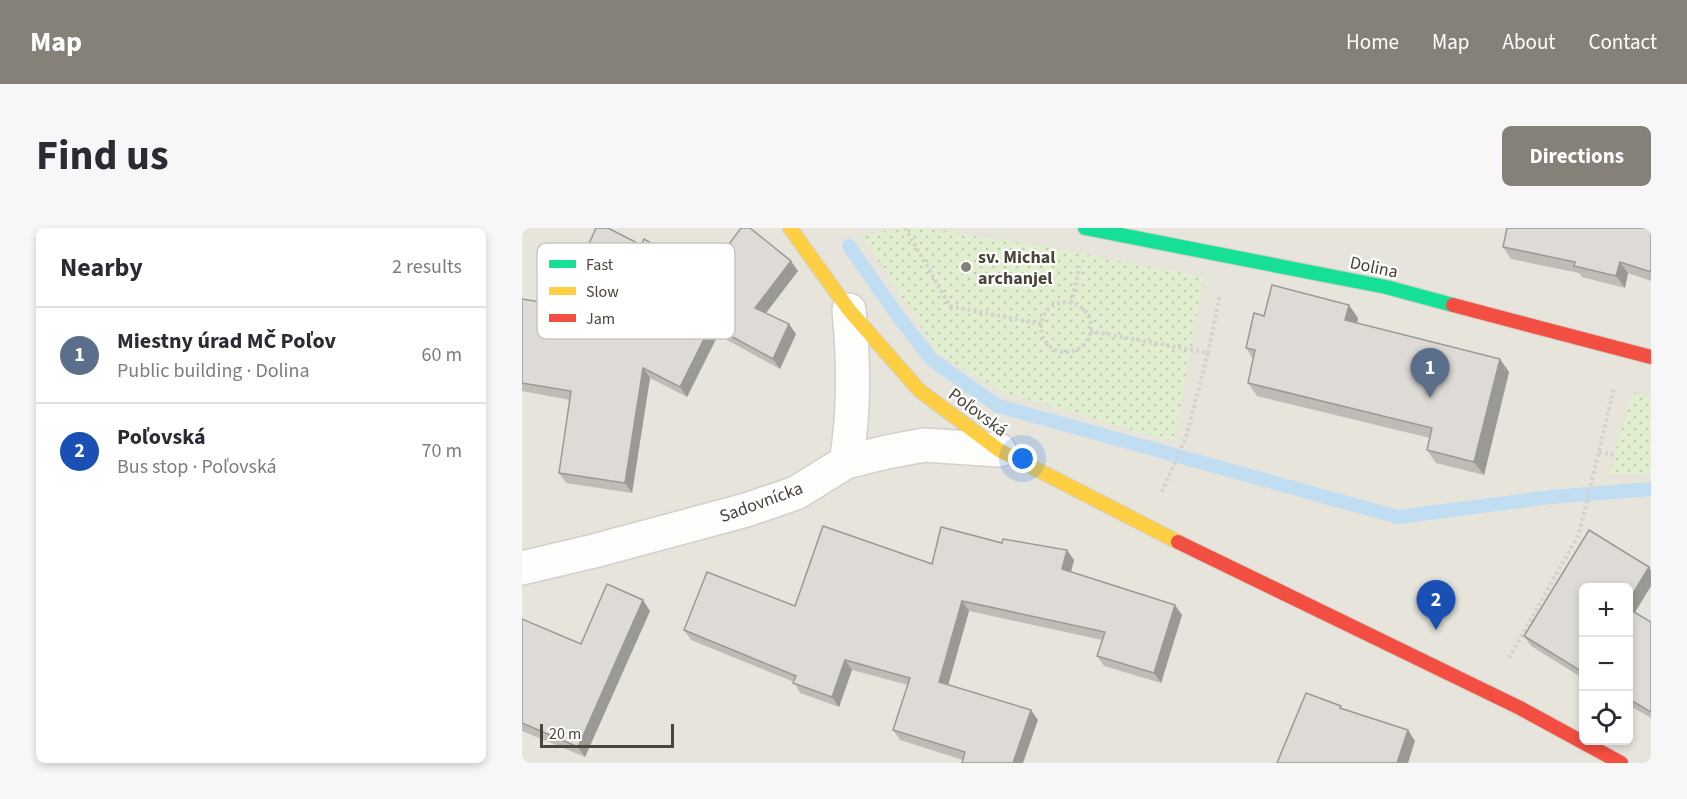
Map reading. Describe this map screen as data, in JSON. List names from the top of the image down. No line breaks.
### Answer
{"streets":{"street":["Dolina","Poľovská","Sadovnícka"]},"crossings":[["Poľovská","Sadovnícka"]],"places":["sv. Michal archanjel"],"legend":["Fast","Slow","Jam"],"scale_bar":"20 m","page":{"header":"Map","nav":["Home","Map","About","Contact"],"title":"Find us","buttons":"Directions","heading":["Nearby","2 results"],"list":[{"mark":"1","name":"Miestny úrad MČ Poľov","note":"Public building · Dolina","value":"60 m"},{"mark":"2","name":"Poľovská","note":"Bus stop · Poľovská","value":"70 m"}],"pins":["1","2"],"map_buttons":["+","−"],"scale":"20 m"}}
